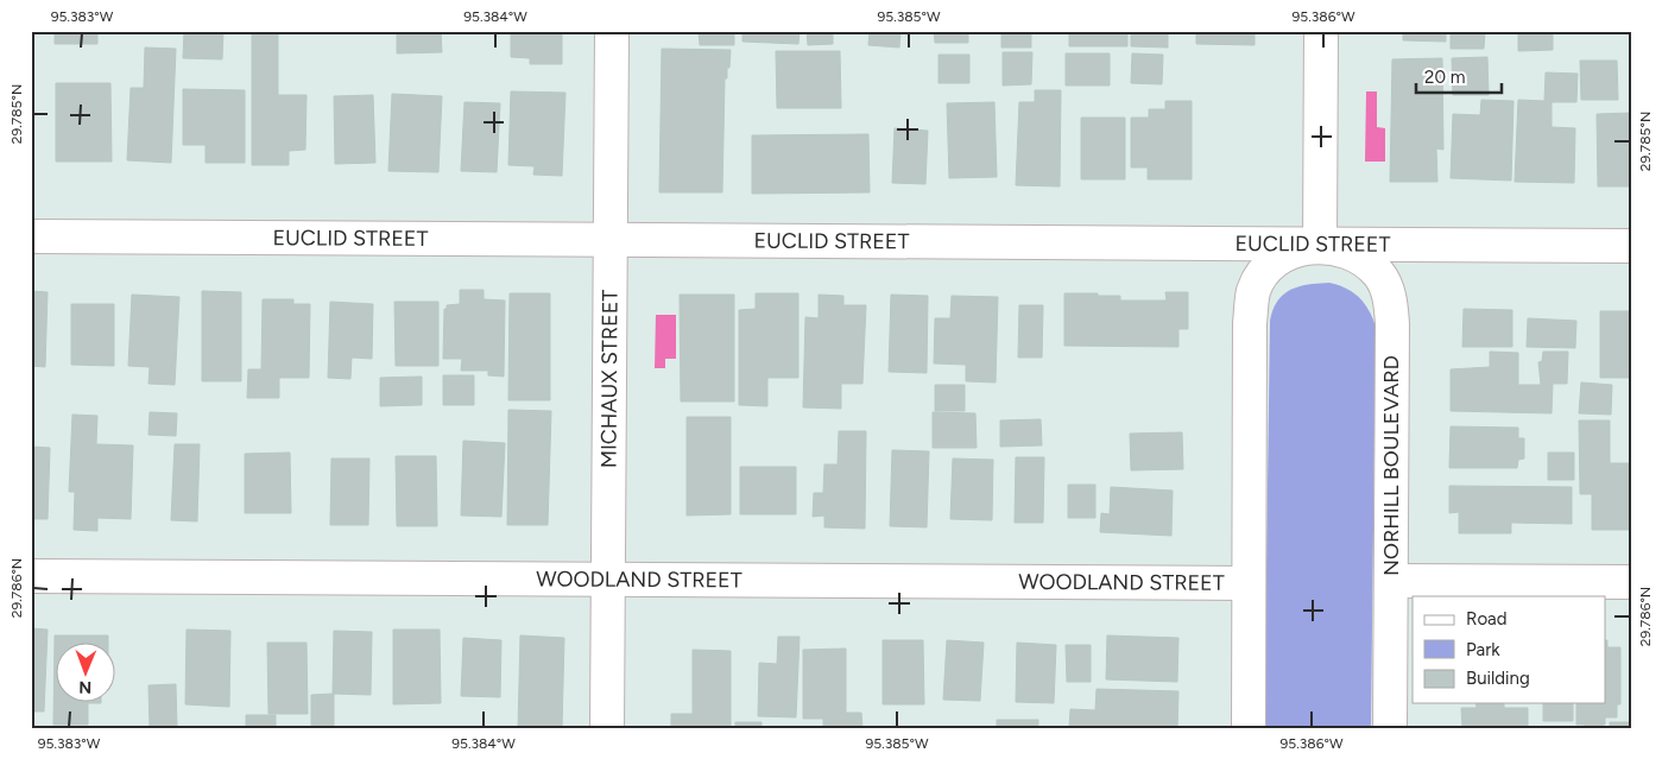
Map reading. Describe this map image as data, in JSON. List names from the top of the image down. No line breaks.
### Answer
{"streets":{"street":["EUCLID STREET","MICHAUX STREET","NORHILL BOULEVARD","WOODLAND STREET"]},"crossings":[["EUCLID STREET","MICHAUX STREET"],["EUCLID STREET","NORHILL BOULEVARD"],["MICHAUX STREET","WOODLAND STREET"],["NORHILL BOULEVARD","WOODLAND STREET"]],"legend":["Road","Park","Building"],"scale_bar":"20 m","north":"bottom","coordinates":["95.383°W","95.384°W","95.385°W","95.386°W","29.785°N","29.786°N"]}
